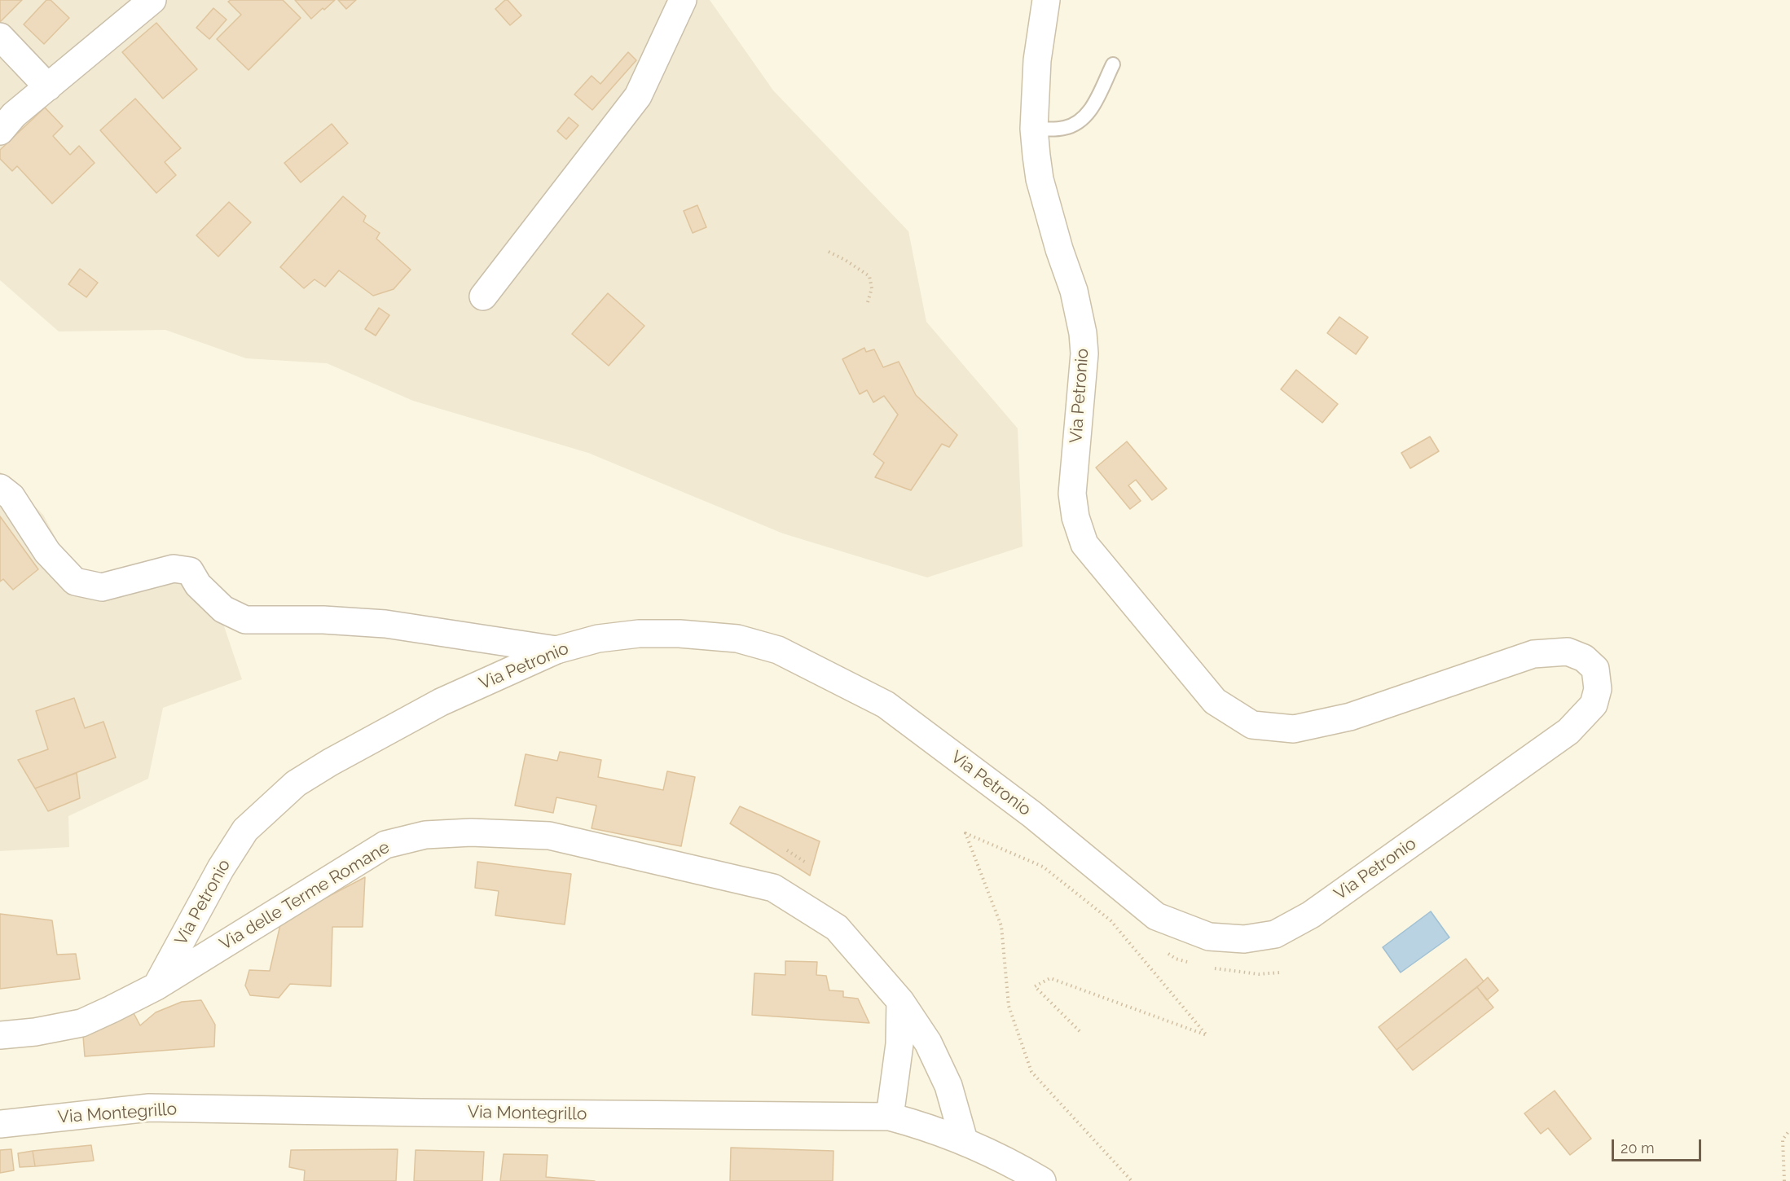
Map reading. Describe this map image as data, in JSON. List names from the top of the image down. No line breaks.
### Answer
{"streets":{"street":["Via Petronio","Via delle Terme Romane","Via Montegrillo"]},"crossings":[["Via Petronio","Via delle Terme Romane"],["Via delle Terme Romane","Via Montegrillo"]],"scale_bar":"20 m"}
